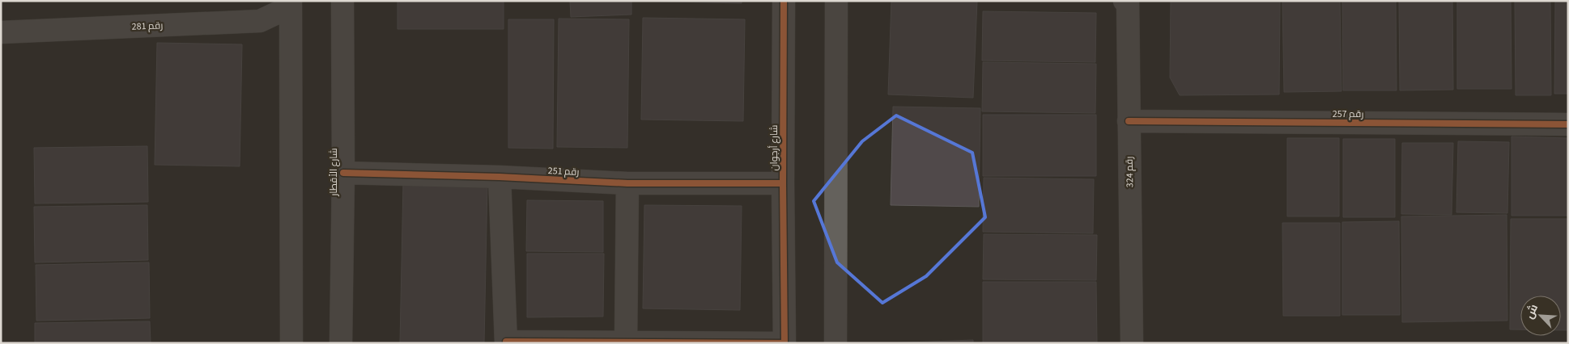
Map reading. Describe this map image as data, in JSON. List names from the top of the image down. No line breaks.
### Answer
{"streets":{"street":["رقم 281","رقم 257","شارع أرجوان","رقم 251","شارع الأقطار","رقم 324"]},"crossings":[["رقم 257","رقم 324"],["شارع أرجوان","رقم 251"],["رقم 251","شارع الأقطار"]],"north":"top left"}
